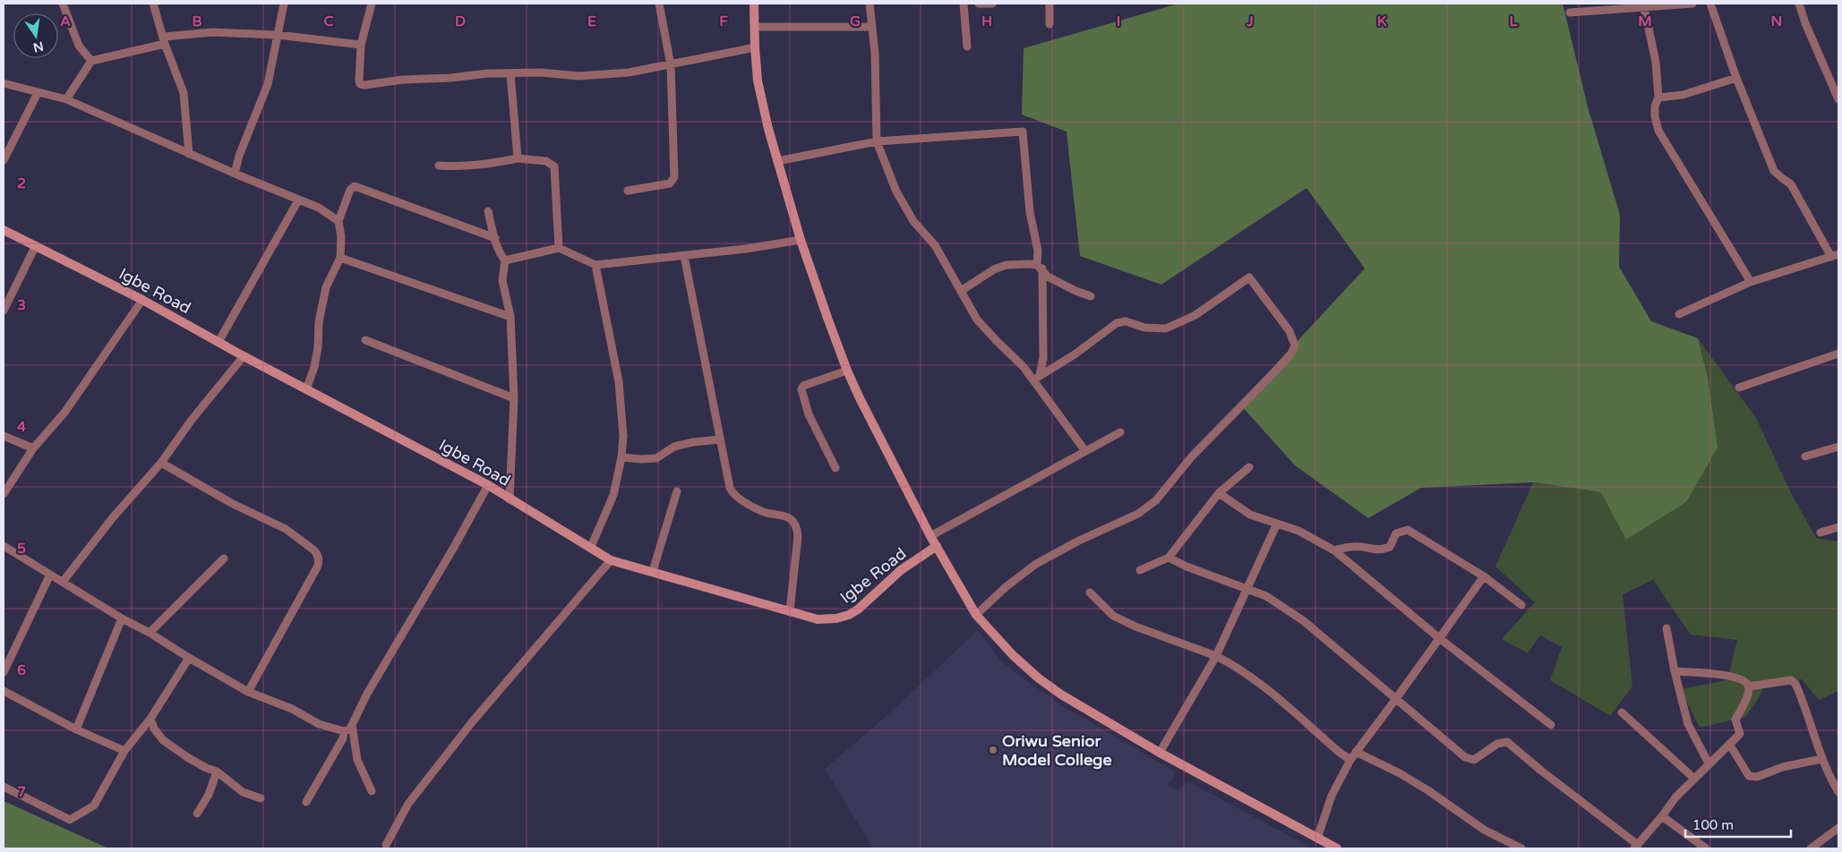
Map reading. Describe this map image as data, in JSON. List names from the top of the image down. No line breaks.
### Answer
{"streets":{"main road":["Igbe Road"]},"places":["Oriwu Senior Model College"],"scale_bar":"100 m","north":"bottom","grid":{"columns":["A","B","C","D","E","F","G","H","I","J","K","L","M","N"],"rows":["2","3","4","5","6","7"]}}
